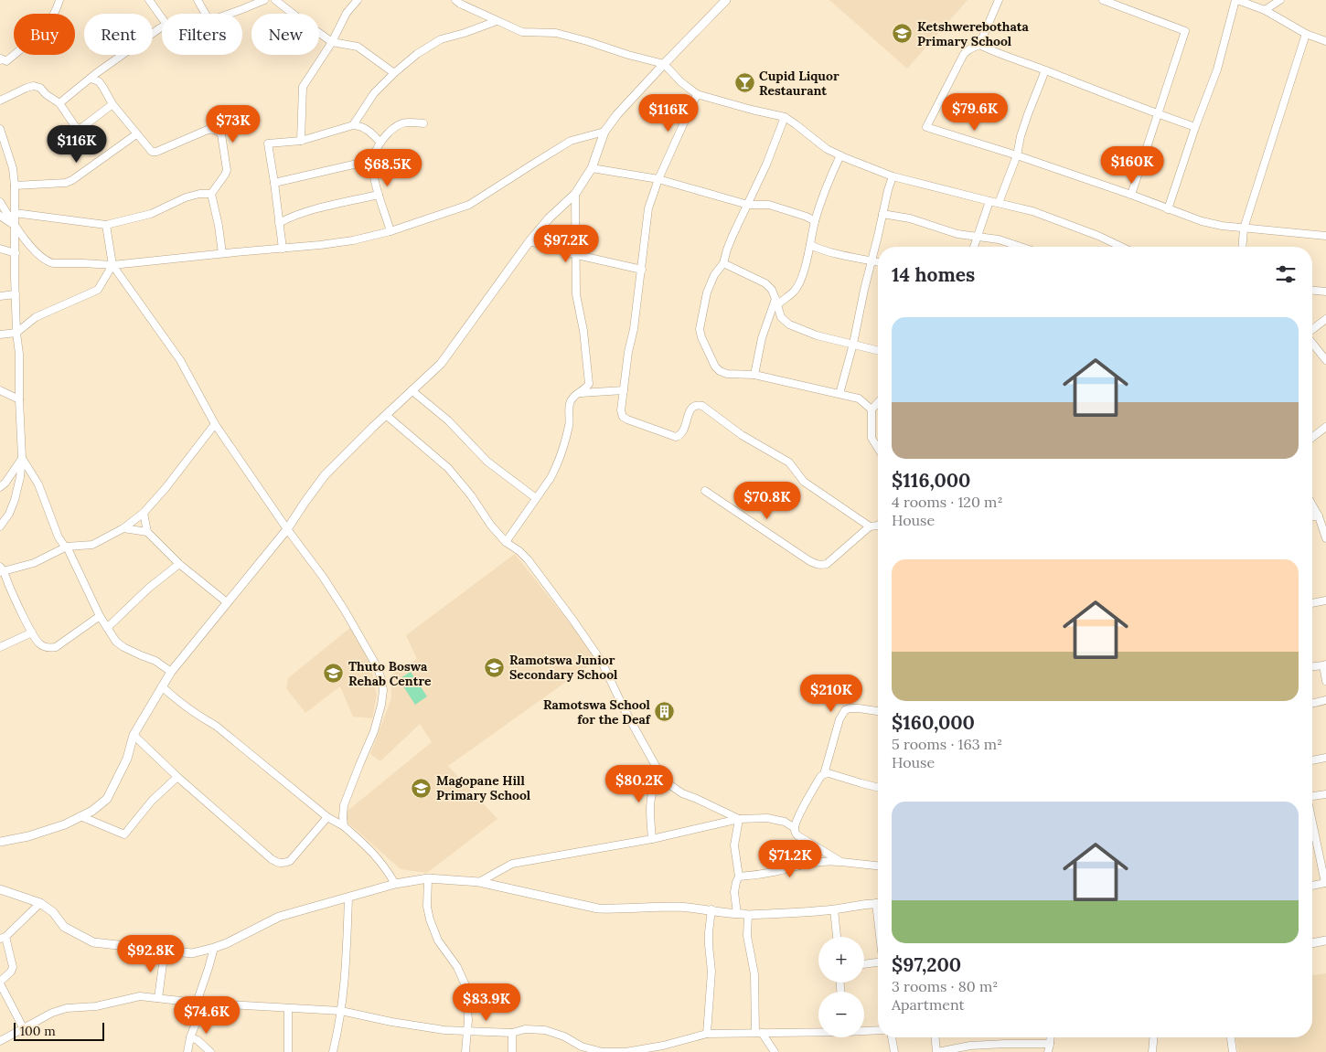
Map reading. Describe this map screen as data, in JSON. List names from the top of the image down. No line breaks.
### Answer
{"places":{"school or university":["Ketshwerebothata Primary School","Ramotswa Junior Secondary School","Thuto Boswa Rehab Centre","Magopane Hill Primary School"],"bar":["Cupid Liquor Restaurant"],"building":["Ramotswa School for the Deaf"]},"scale_bar":"100 m","page":{"chip":["Buy","Rent","Filters","New"],"price":["$79.6K","$116K","$73K","$116K","$160K","$68.5K","$97.2K","$70.8K","$210K","$80.2K","$71.2K","$92.8K","$83.9K","$74.6K"],"heading":"14 homes","list":[{"name":"$116,000","note":"4 rooms · 120 m² · House"},{"name":"$160,000","note":"5 rooms · 163 m² · House"},{"name":"$97,200","note":"3 rooms · 80 m² · Apartment"}],"map_buttons":["+","−"],"scale":"100 m"}}
